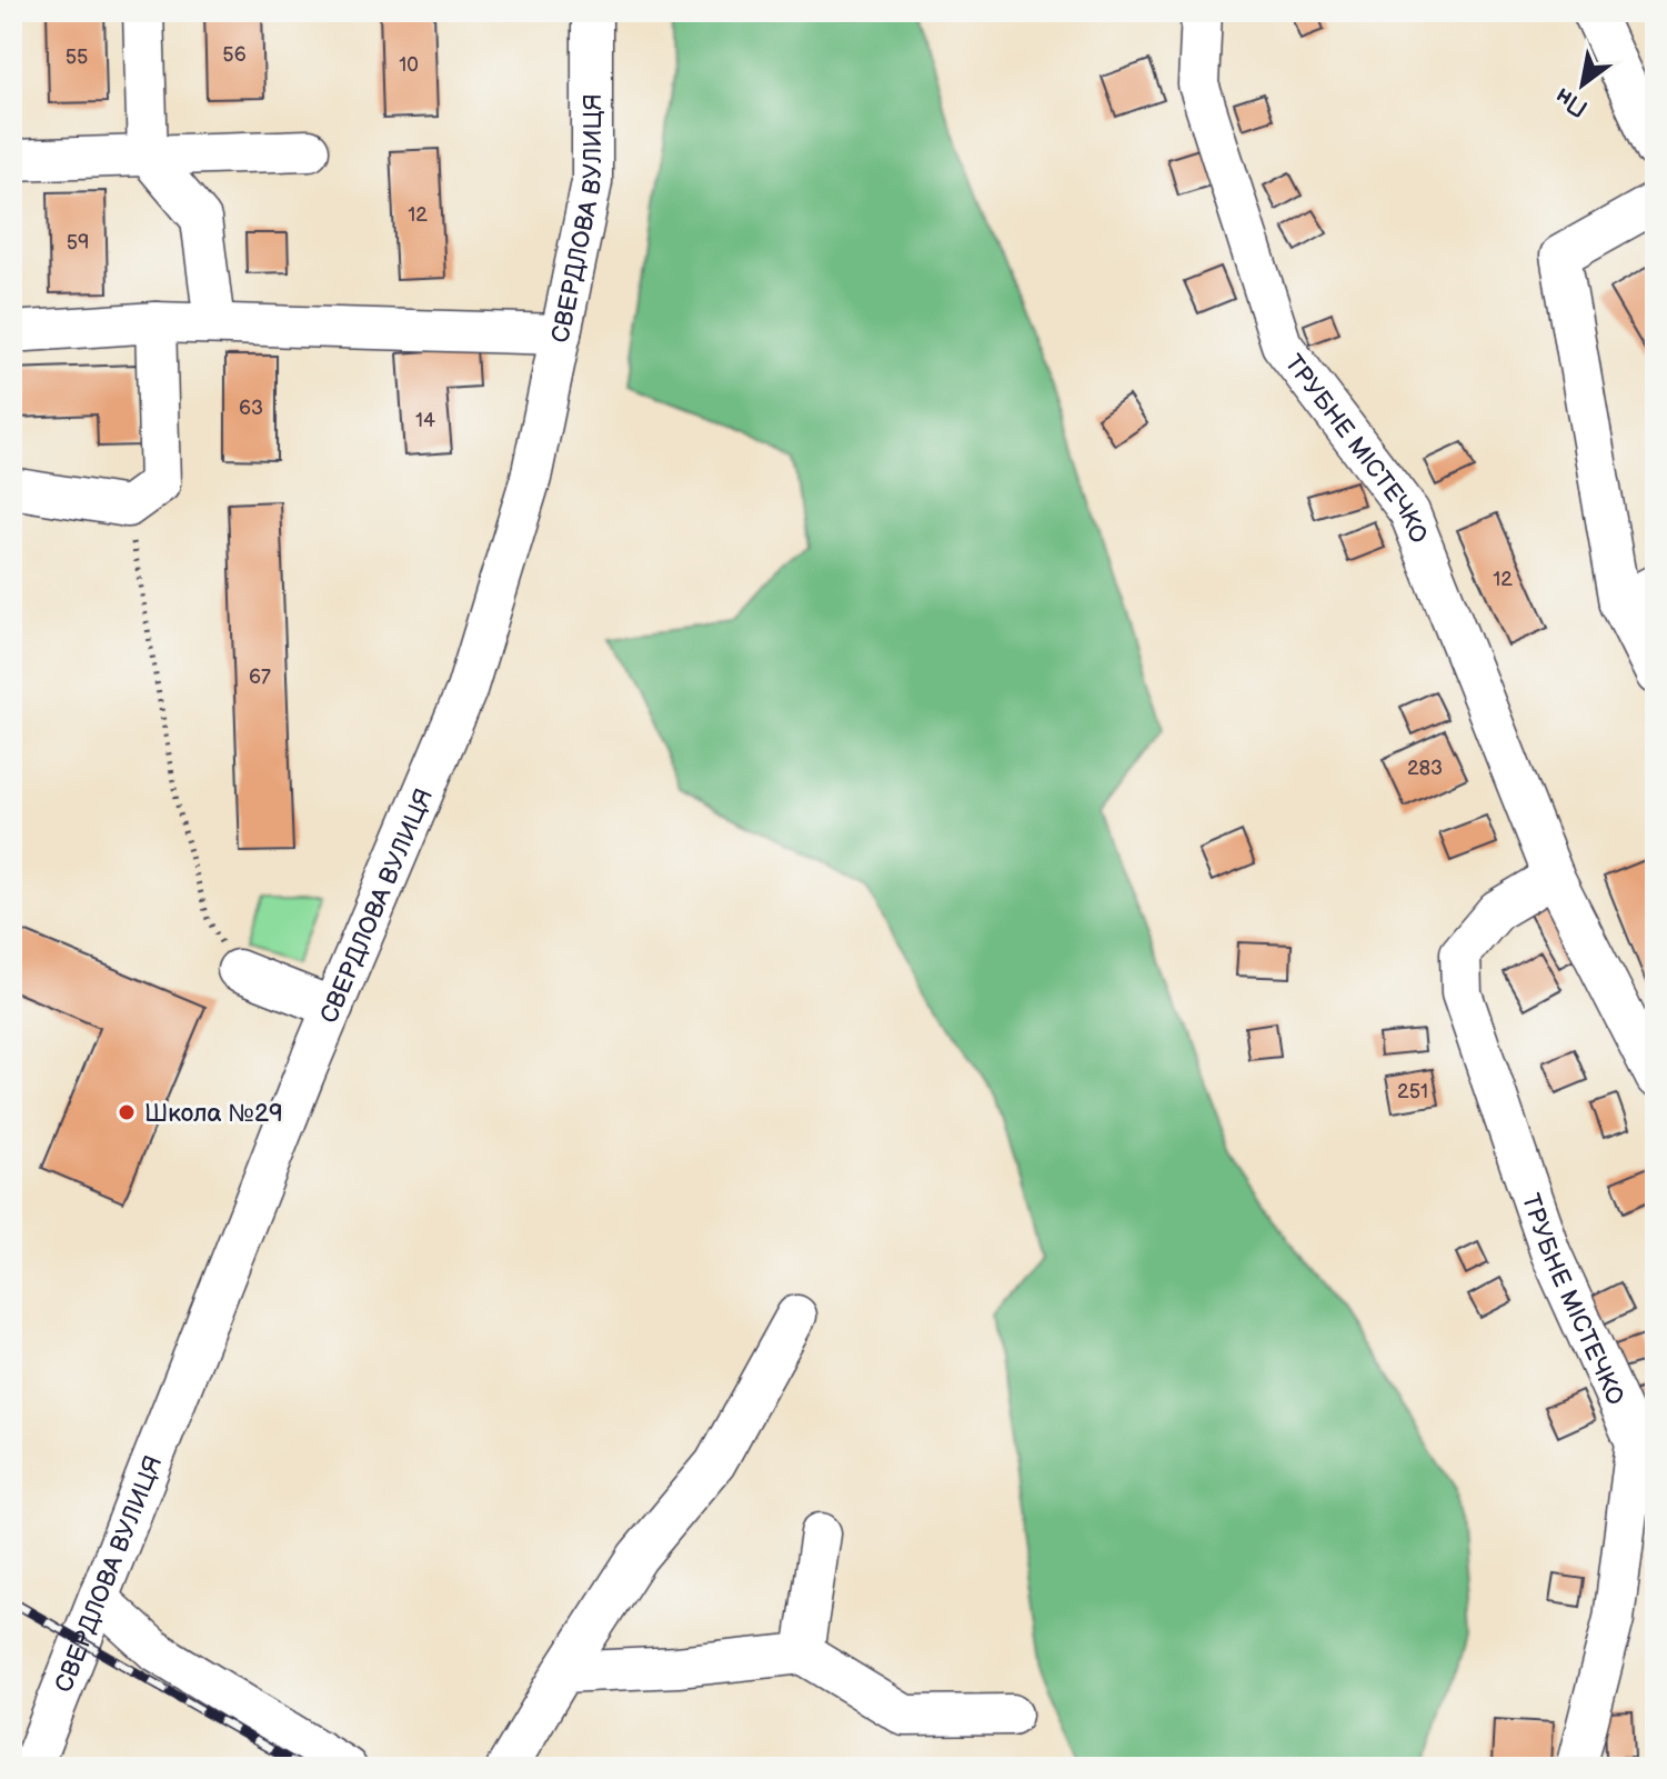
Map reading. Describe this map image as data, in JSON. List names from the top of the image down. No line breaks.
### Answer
{"streets":{"street":["СВЕРДЛОВА ВУЛИЦЯ","ТРУБНЕ МІСТЕЧКО"]},"places":["Школа №29"],"house_numbers":["56","55","10","12","59","63","14","12","67","283","251"],"north":"bottom left"}
